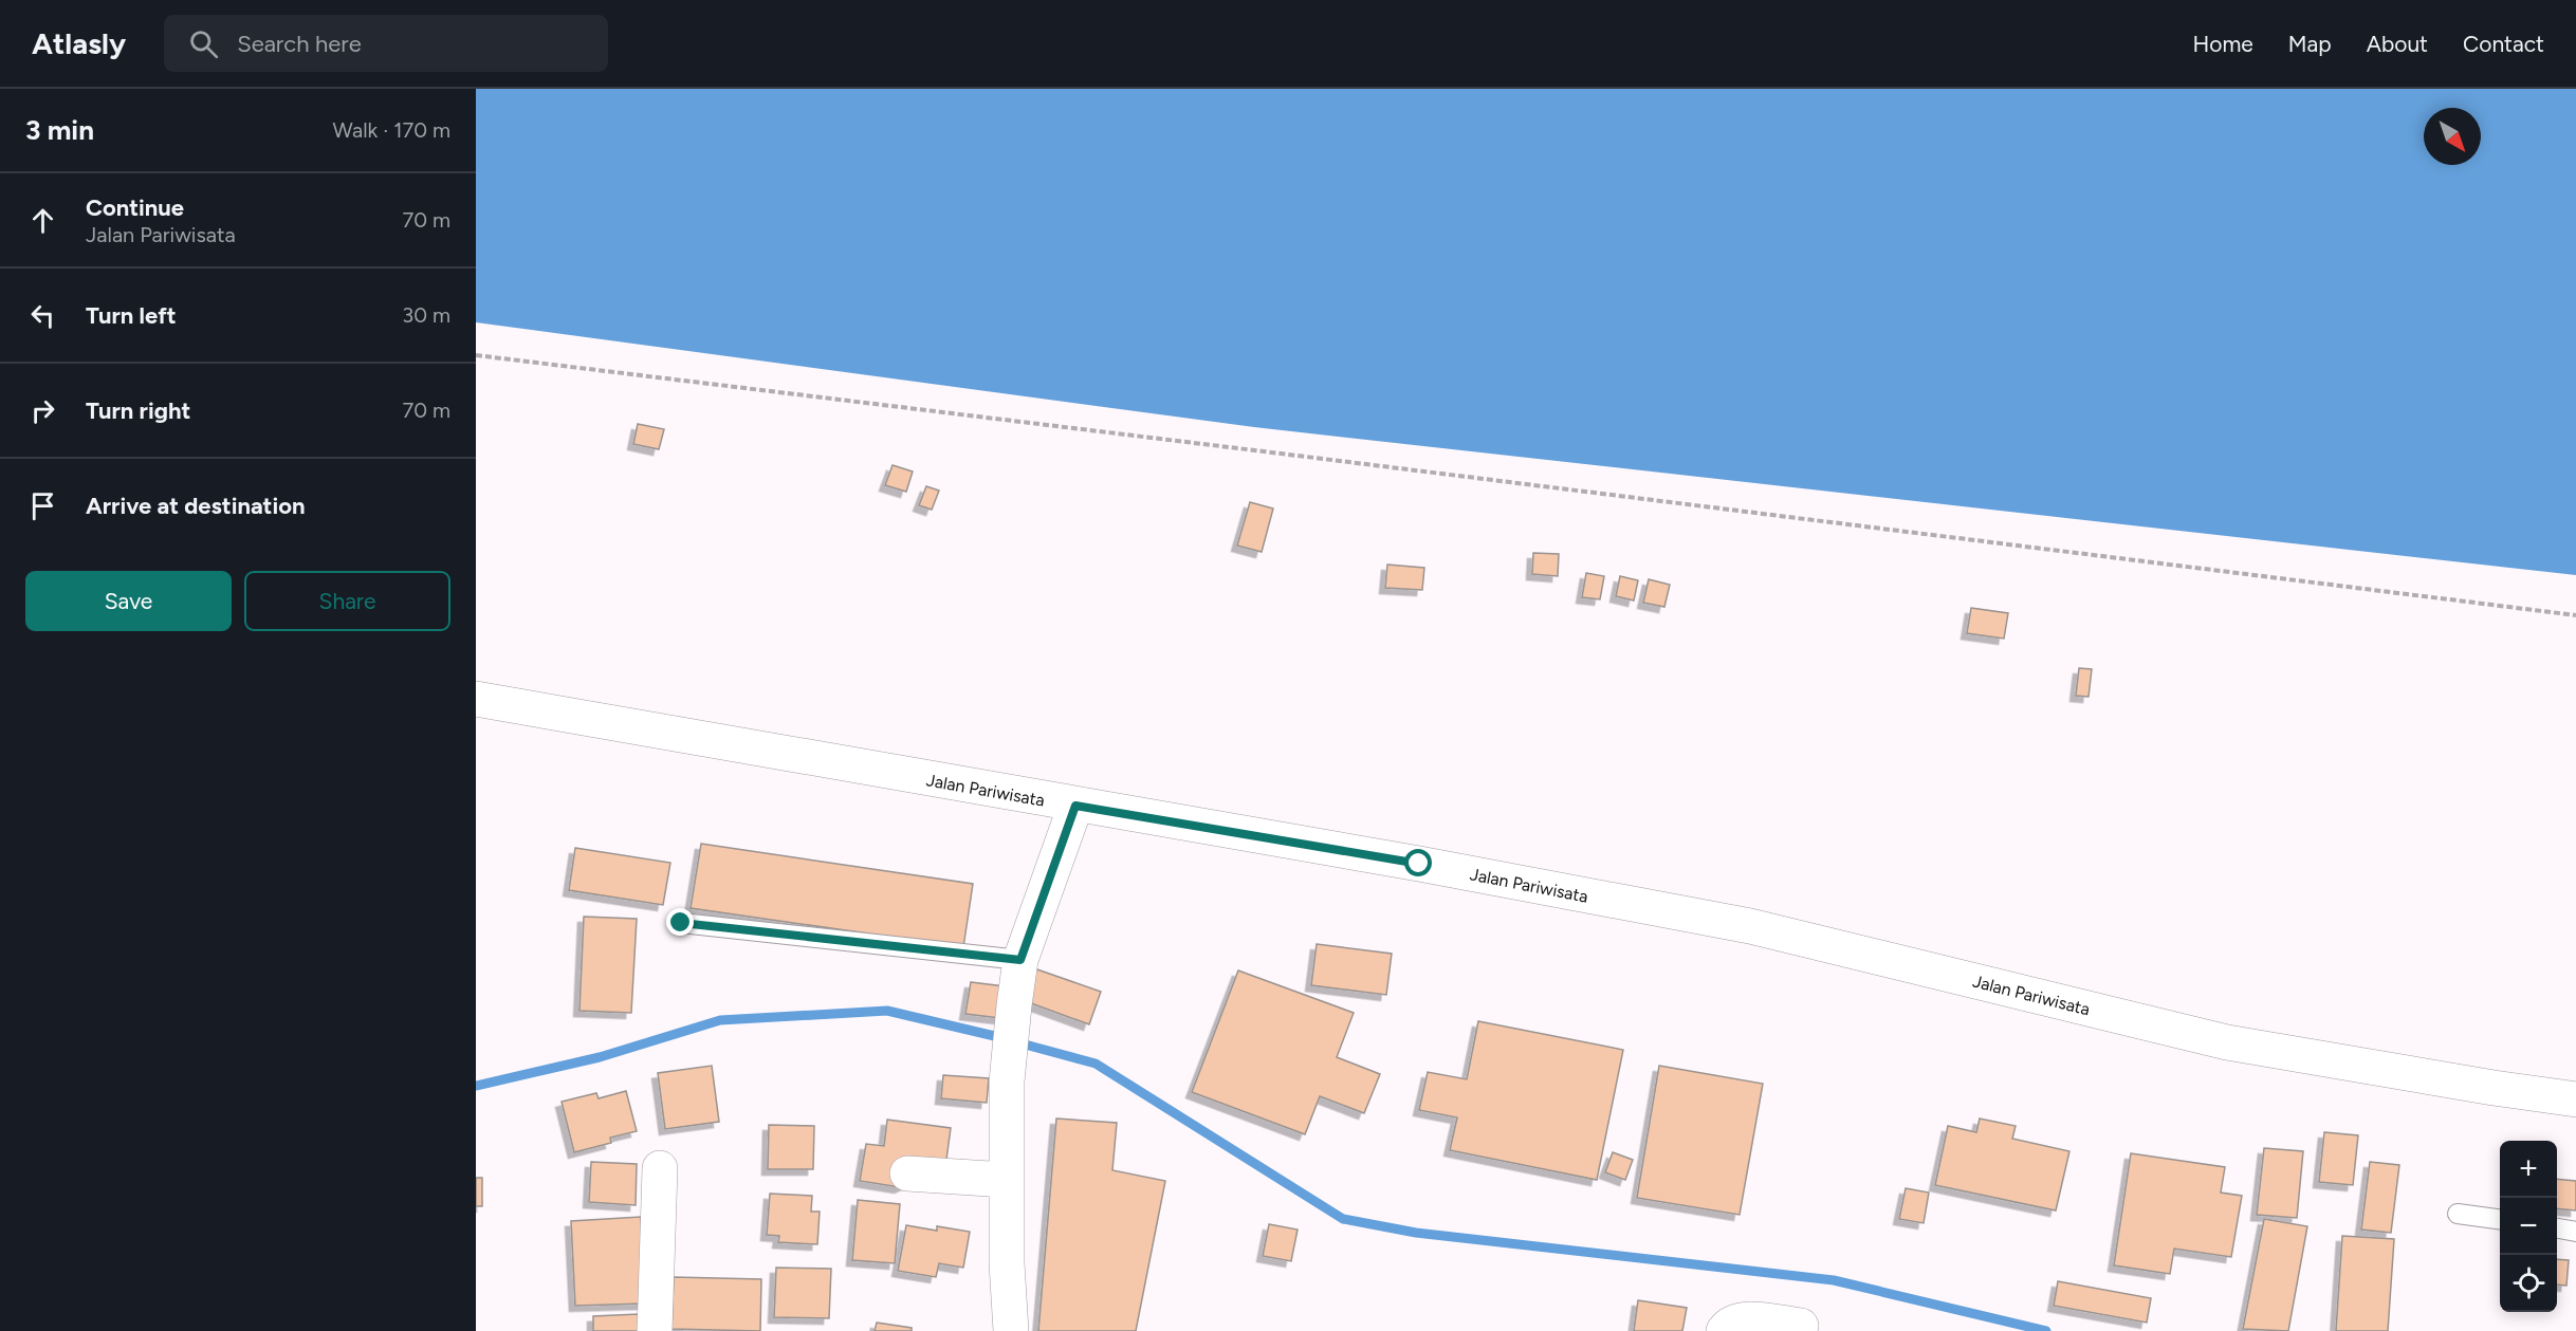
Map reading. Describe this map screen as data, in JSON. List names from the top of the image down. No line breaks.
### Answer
{"streets":{"main road":["Jalan Pariwisata"]},"north":"bottom right","page":{"header":"Atlasly","search":"Search here","nav":["Home","Map","About","Contact"],"heading":["3 min","Walk · 170 m"],"list":[["Continue","Jalan Pariwisata","70 m"],["Turn left","30 m"],["Turn right","70 m"],"Arrive at destination"],"buttons":["Save","Share"],"map_buttons":["+","−"]}}
